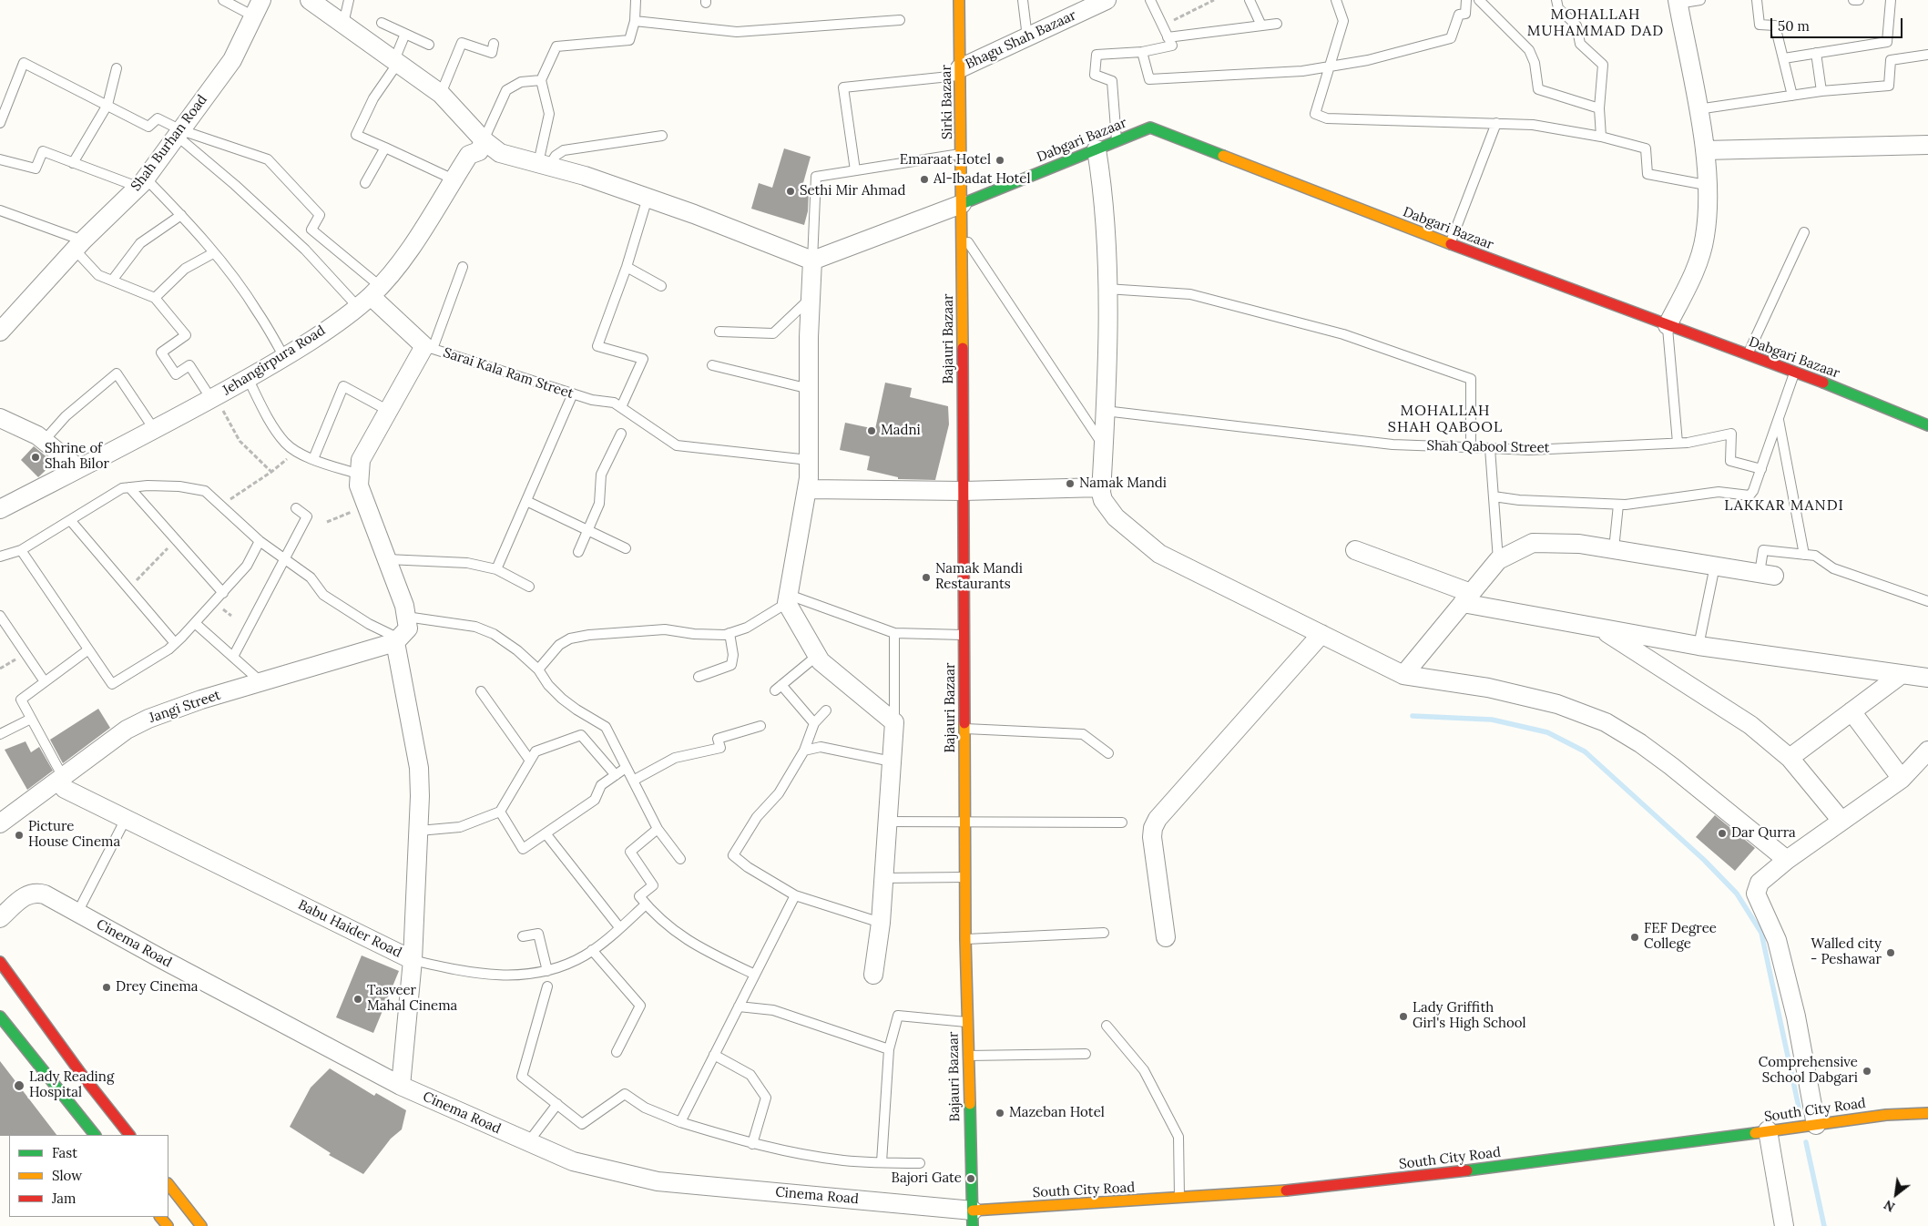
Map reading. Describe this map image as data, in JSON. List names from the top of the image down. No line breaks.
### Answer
{"streets":{"main road":["Sirki Bazaar","Dabgari Bazaar","Bajauri Bazaar","South City Road"],"street":["Bhagu Shah Bazaar","Shah Burhan Road","Jehangirpura Road","Jangi Street","Babu Haider Road","Cinema Road"],"lane":["Sarai Kala Ram Street","Shah Qabool Street"]},"crossings":[["Bhagu Shah Bazaar","Sirki Bazaar"],["Sirki Bazaar","Dabgari Bazaar"],["Sirki Bazaar","Bajauri Bazaar"],["Dabgari Bazaar","Bajauri Bazaar"],["Bajauri Bazaar","Cinema Road"],["Bajauri Bazaar","South City Road"],["Jangi Street","Babu Haider Road"],["Cinema Road","South City Road"]],"districts":["MOHALLAH MUHAMMAD DAD","MOHALLAH SHAH QABOOL","LAKKAR MANDI"],"places":["Emaraat Hotel","Al-Ibadat Hotel","Sethi Mir Ahmad","Madni","Shrine of Shah Bilor","Namak Mandi","Namak Mandi Restaurants","Dar Qurra","Picture House Cinema","FEF Degree College","Walled city - Peshawar","Drey Cinema","Tasveer Mahal Cinema","Lady Griffith Girl's High School","Comprehensive School Dabgari","Lady Reading Hospital","Mazeban Hotel","Bajori Gate"],"legend":["Fast","Slow","Jam"],"scale_bar":"50 m","north":"bottom left"}
